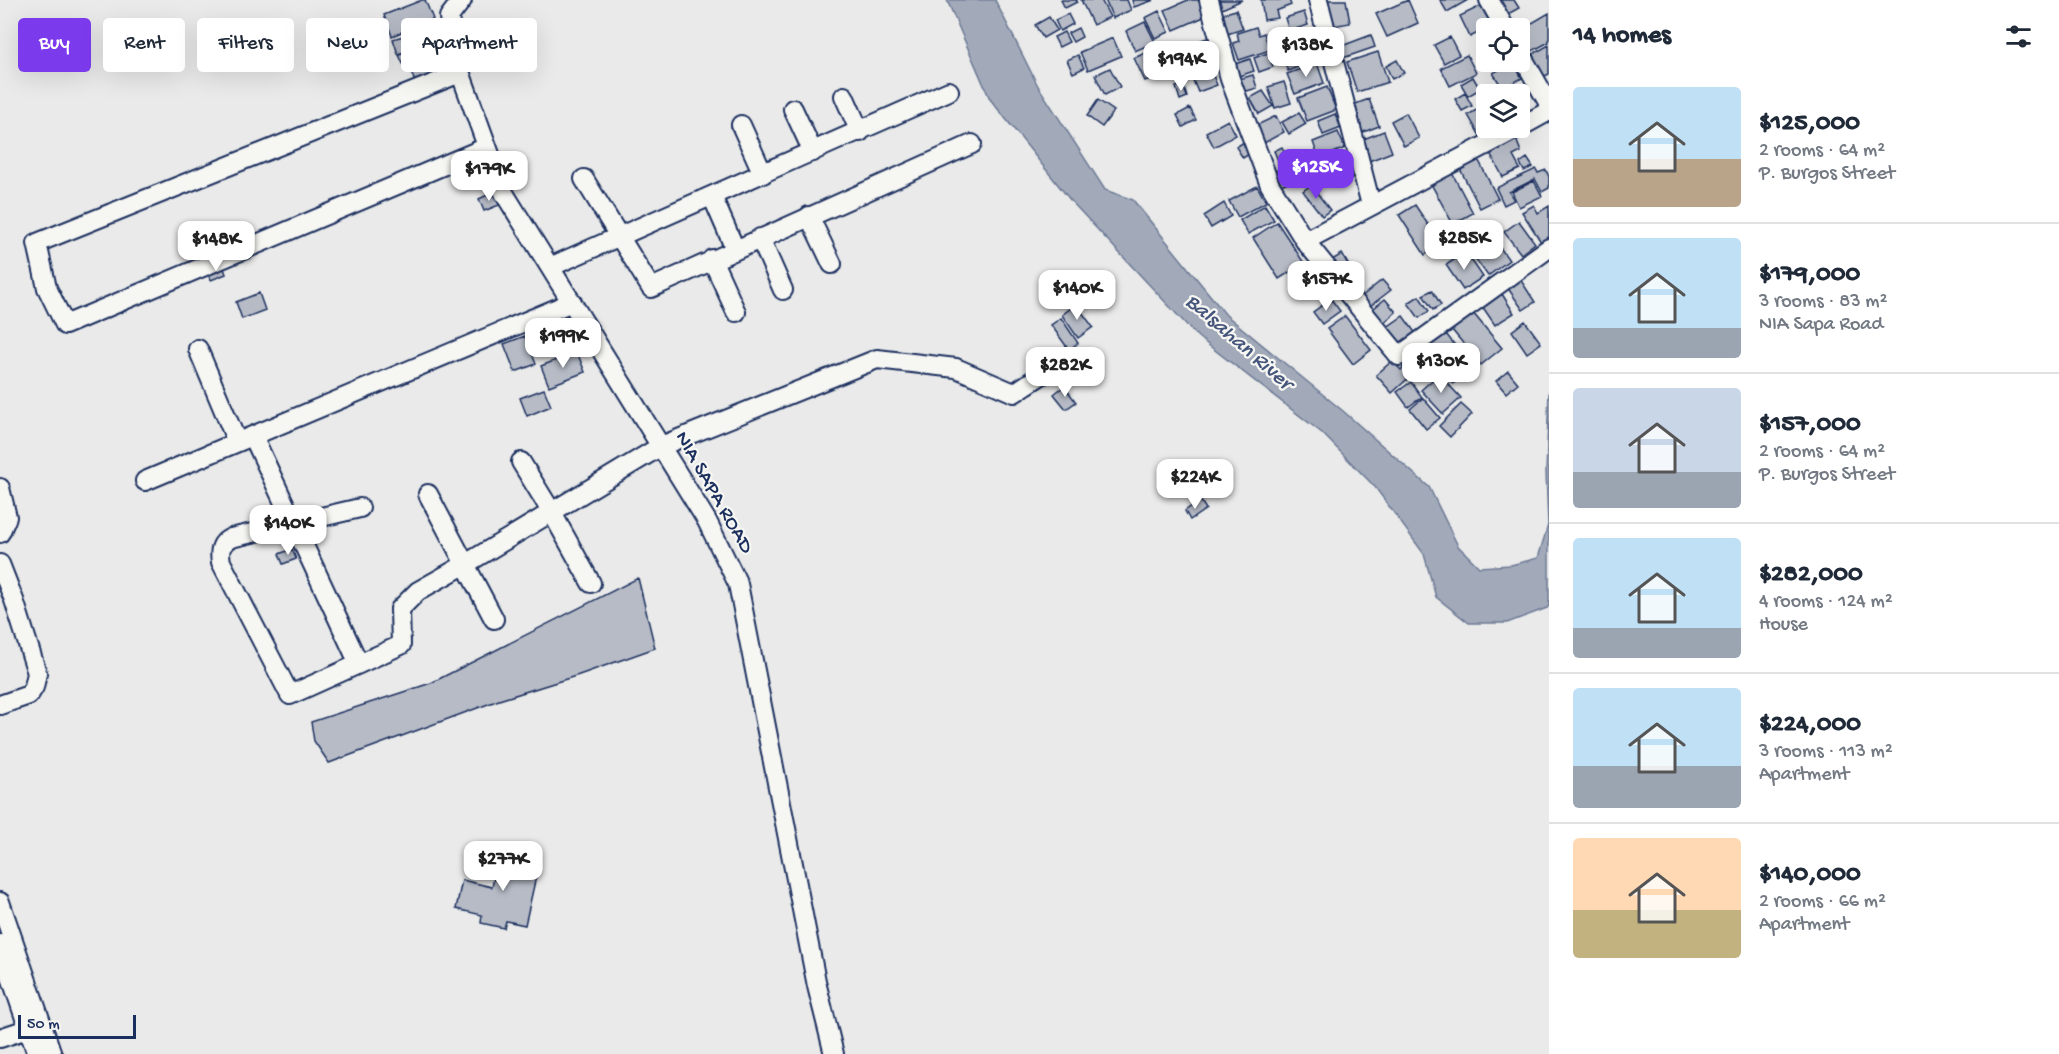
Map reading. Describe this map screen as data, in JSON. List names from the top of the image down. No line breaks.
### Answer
{"streets":{"street":["NIA SAPA ROAD"]},"water":["Balsahan River"],"scale_bar":"50 m","page":{"heading":"14 homes","chip":["Buy","Rent","Filters","New","Apartment"],"price":["$138K","$194K","$125K","$179K","$285K","$148K","$157K","$140K","$199K","$130K","$282K","$224K","$140K","$277K"],"list":[{"name":"$125,000","note":"2 rooms · 64 m² · P. Burgos Street"},{"name":"$179,000","note":"3 rooms · 83 m² · NIA Sapa Road"},{"name":"$157,000","note":"2 rooms · 64 m² · P. Burgos Street"},{"name":"$282,000","note":"4 rooms · 124 m² · House"},{"name":"$224,000","note":"3 rooms · 113 m² · Apartment"},{"name":"$140,000","note":"2 rooms · 66 m² · Apartment"}],"scale":"50 m"}}
